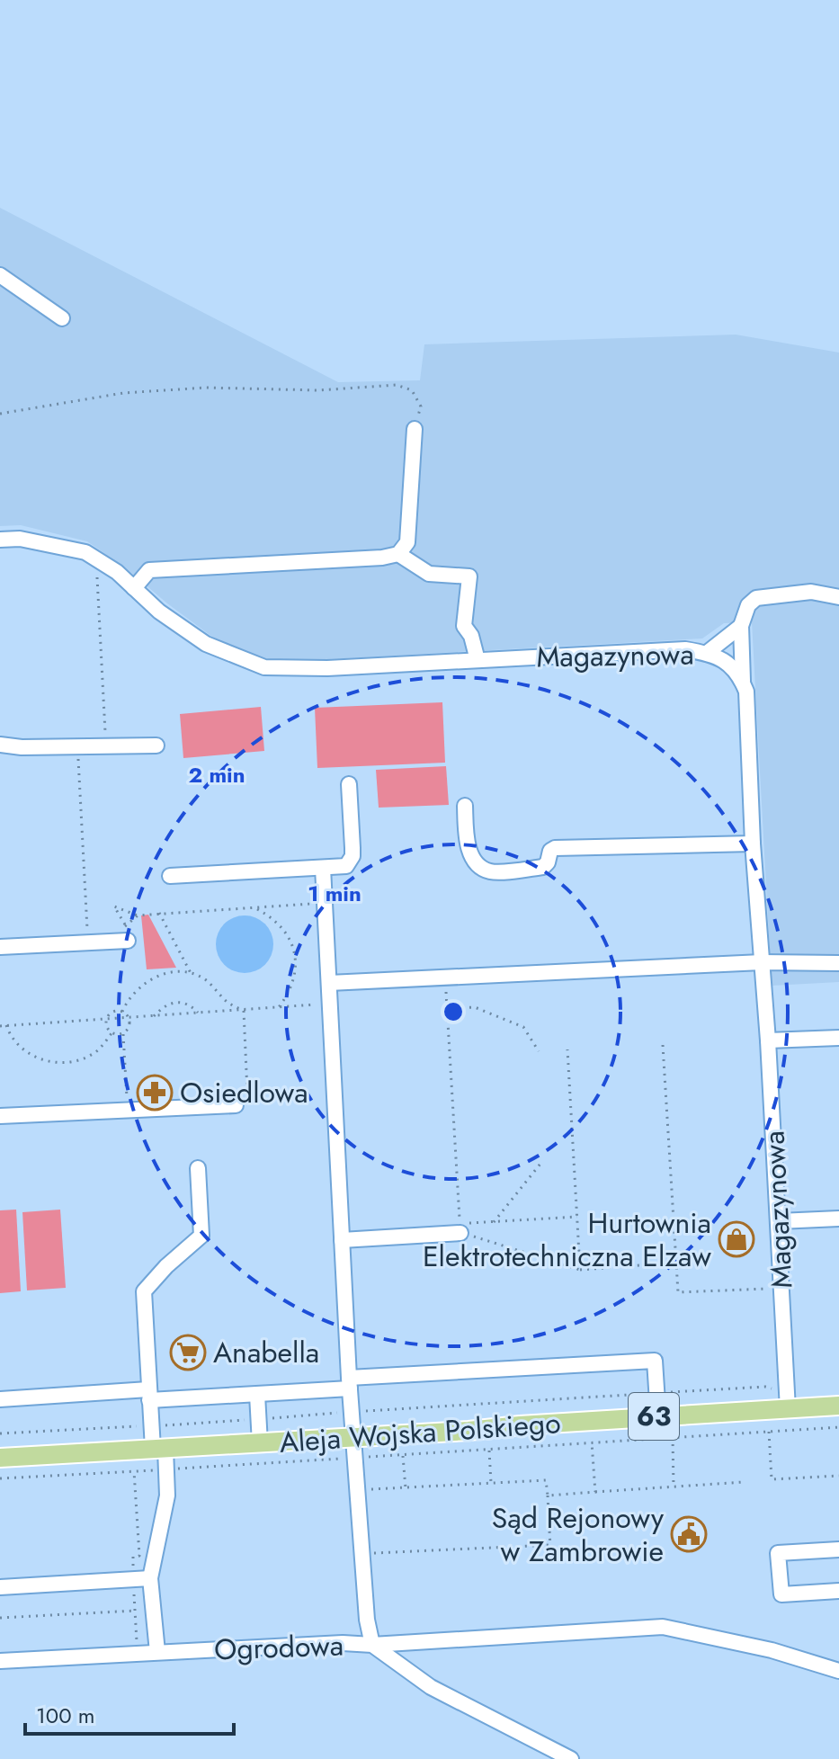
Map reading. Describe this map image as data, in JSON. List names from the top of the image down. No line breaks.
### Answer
{"streets":{"main road":["63","Aleja Wojska Polskiego"],"street":["Magazynowa","Ogrodowa"]},"crossings":[["Magazynowa","Aleja Wojska Polskiego"]],"places":{"pharmacy":["Osiedlowa"],"shop":["Hurtownia Elektrotechniczna Elzaw"],"supermarket":["Anabella"],"public building":["Sąd Rejonowy w Zambrowie"]},"scale_bar":"100 m","rings":["2 min","1 min"]}
